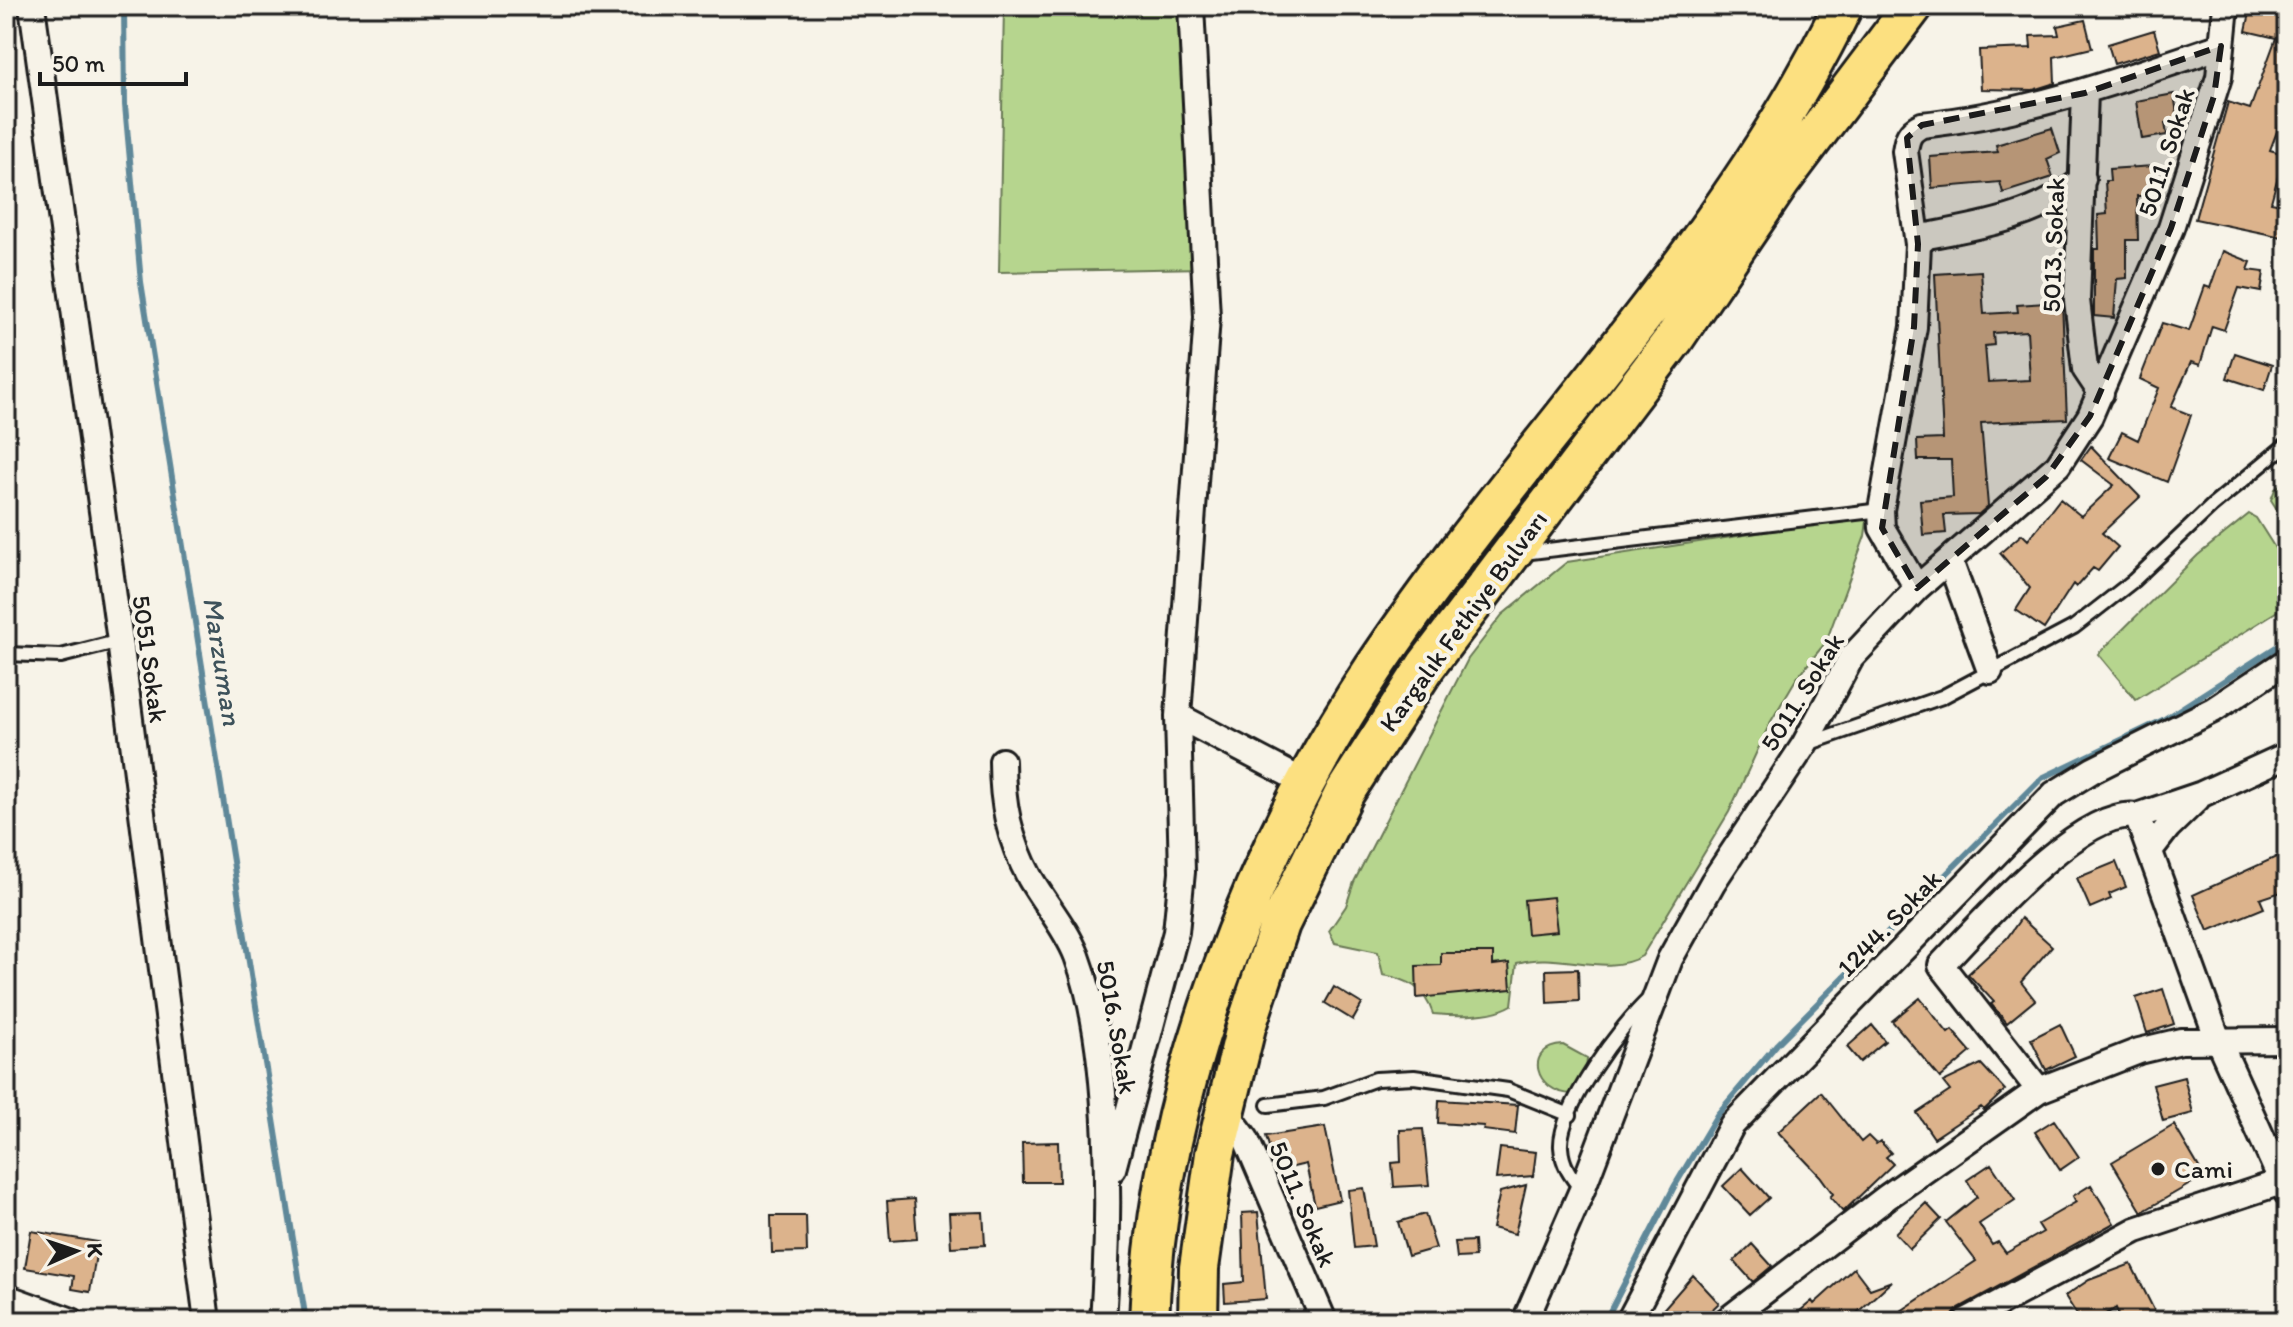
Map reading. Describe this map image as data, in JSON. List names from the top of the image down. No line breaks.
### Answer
{"streets":{"highway":["Kargalık Fethiye Bulvarı"],"street":["5011. Sokak","5013. Sokak","5051 Sokak","1244. Sokak","5016. Sokak"]},"crossings":[["5011. Sokak","5013. Sokak"],["5011. Sokak","Kargalık Fethiye Bulvarı"]],"water":["Marzuman"],"places":["Cami"],"scale_bar":"50 m","north":"right"}
